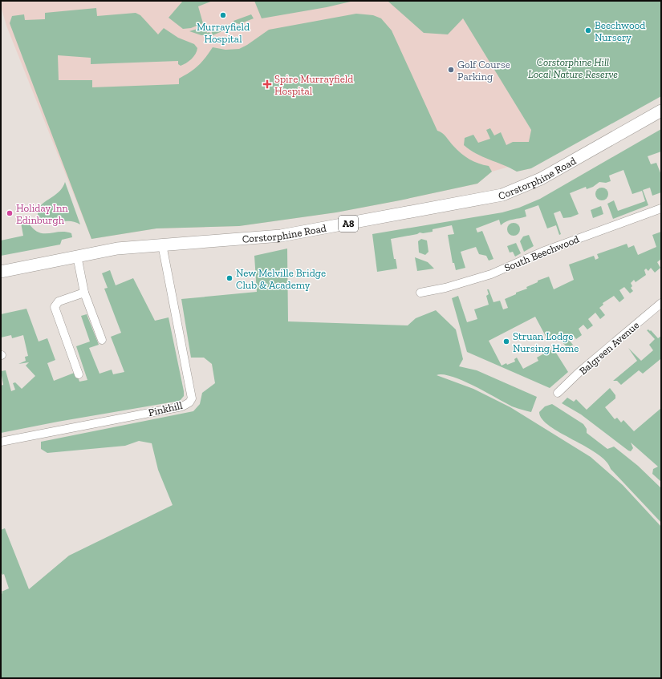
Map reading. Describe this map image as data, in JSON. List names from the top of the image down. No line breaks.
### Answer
{"streets":{"main road":["Corstorphine Road","A8"],"street":["South Beechwood","Balgreen Avenue","Pinkhill"]},"crossings":[["Corstorphine Road","Pinkhill"]],"parks":["Corstorphine Hill Local Nature Reserve"],"places":{"other":["Murrayfield Hospital","Beechwood Nursery","Golf Course Parking","Holiday Inn Edinburgh","New Melville Bridge Club & Academy","Struan Lodge Nursing Home"],"health":["Spire Murrayfield Hospital"]}}
